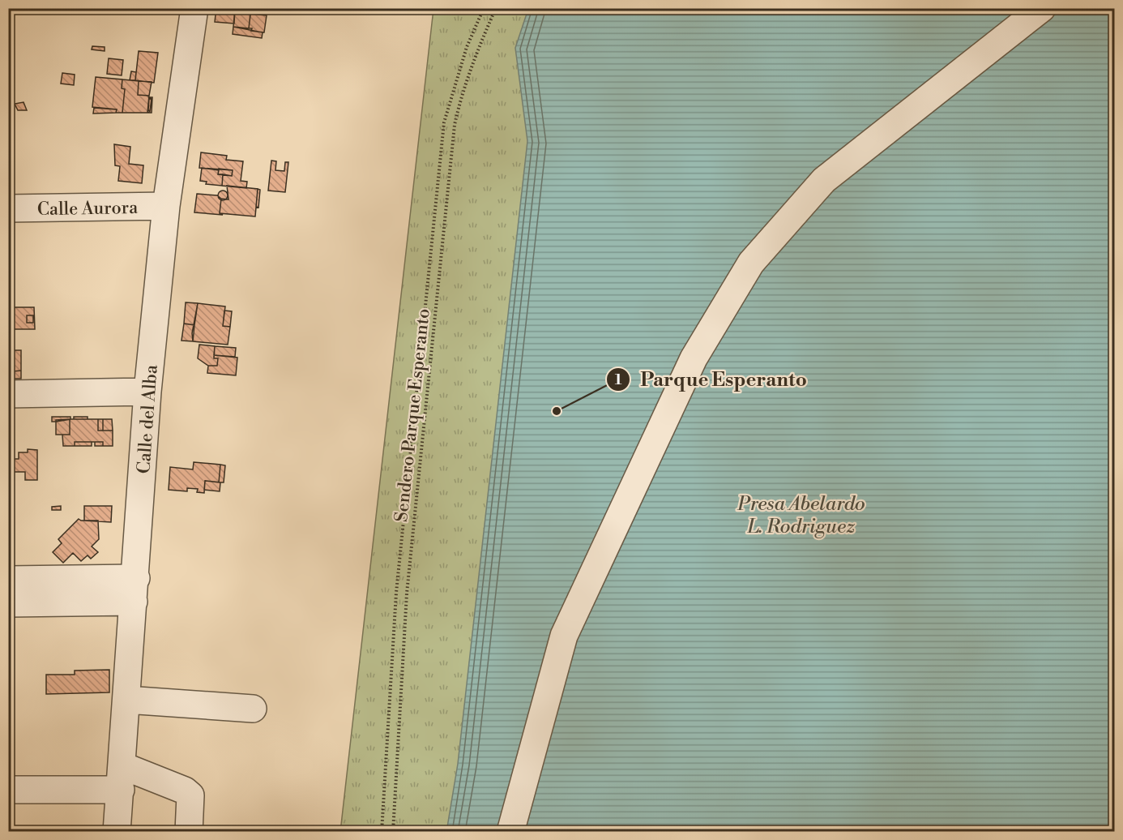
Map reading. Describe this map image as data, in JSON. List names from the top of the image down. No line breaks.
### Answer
{"streets":{"street":["Calle Aurora","Calle del Alba"],"path":["Sendero Parque Esperanto"]},"crossings":[["Calle Aurora","Calle del Alba"]],"water":["Presa Abelardo L. Rodriguez"],"places":["Parque Esperanto"]}
